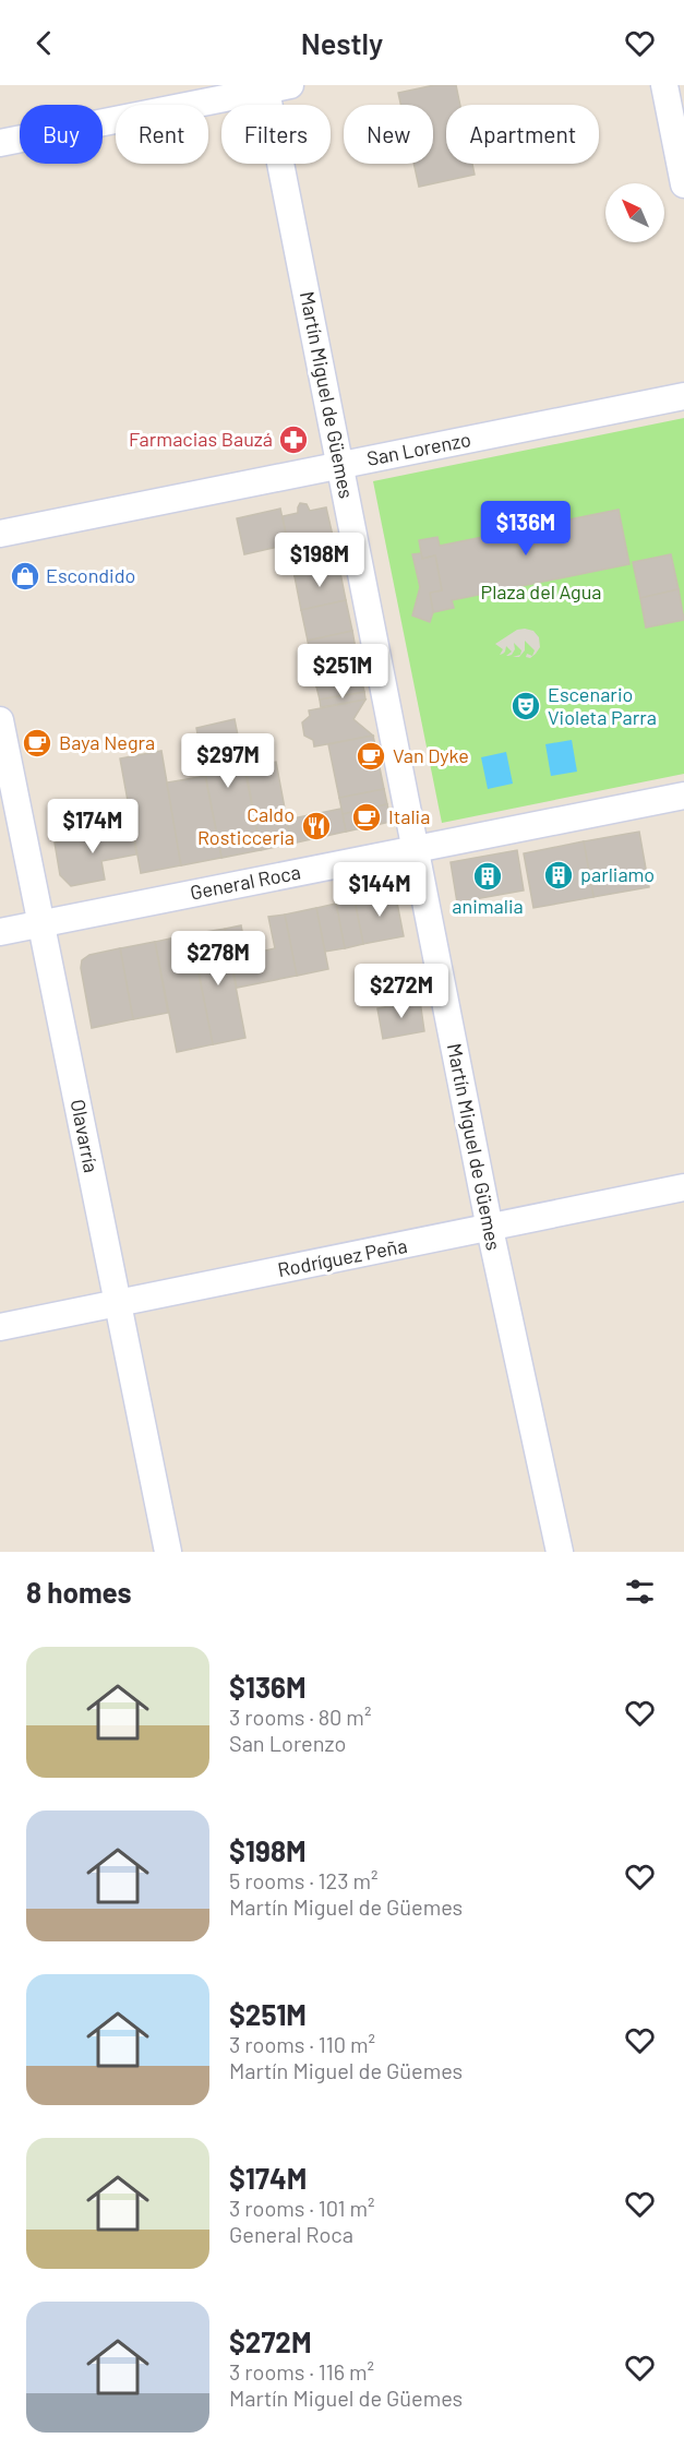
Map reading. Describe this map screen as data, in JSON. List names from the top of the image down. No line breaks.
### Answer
{"streets":{"street":["Martín Miguel de Güemes","San Lorenzo","General Roca","Olavarría","Rodríguez Peña"]},"crossings":[["Martín Miguel de Güemes","San Lorenzo"],["Martín Miguel de Güemes","General Roca"],["Martín Miguel de Güemes","Rodríguez Peña"],["General Roca","Olavarría"],["Olavarría","Rodríguez Peña"]],"parks":["Plaza del Agua"],"places":{"pharmacy":["Farmacias Bauzá"],"shop":["Escondido"],"theatre":["Escenario Violeta Parra"],"cafe":["Baya Negra","Van Dyke","Italia"],"restaurant":["Caldo Rosticceria"],"building":["parliamo","animalia"]},"north":"top left","page":{"header":"Nestly","chip":["Buy","Rent","Filters","New","Apartment"],"price":["$136M","$198M","$251M","$297M","$174M","$144M","$278M","$272M"],"heading":"8 homes","list":[{"name":"$136M","note":"3 rooms · 80 m² · San Lorenzo"},{"name":"$198M","note":"5 rooms · 123 m² · Martín Miguel de Güemes"},{"name":"$251M","note":"3 rooms · 110 m² · Martín Miguel de Güemes"},{"name":"$174M","note":"3 rooms · 101 m² · General Roca"},{"name":"$272M","note":"3 rooms · 116 m² · Martín Miguel de Güemes"}]}}
